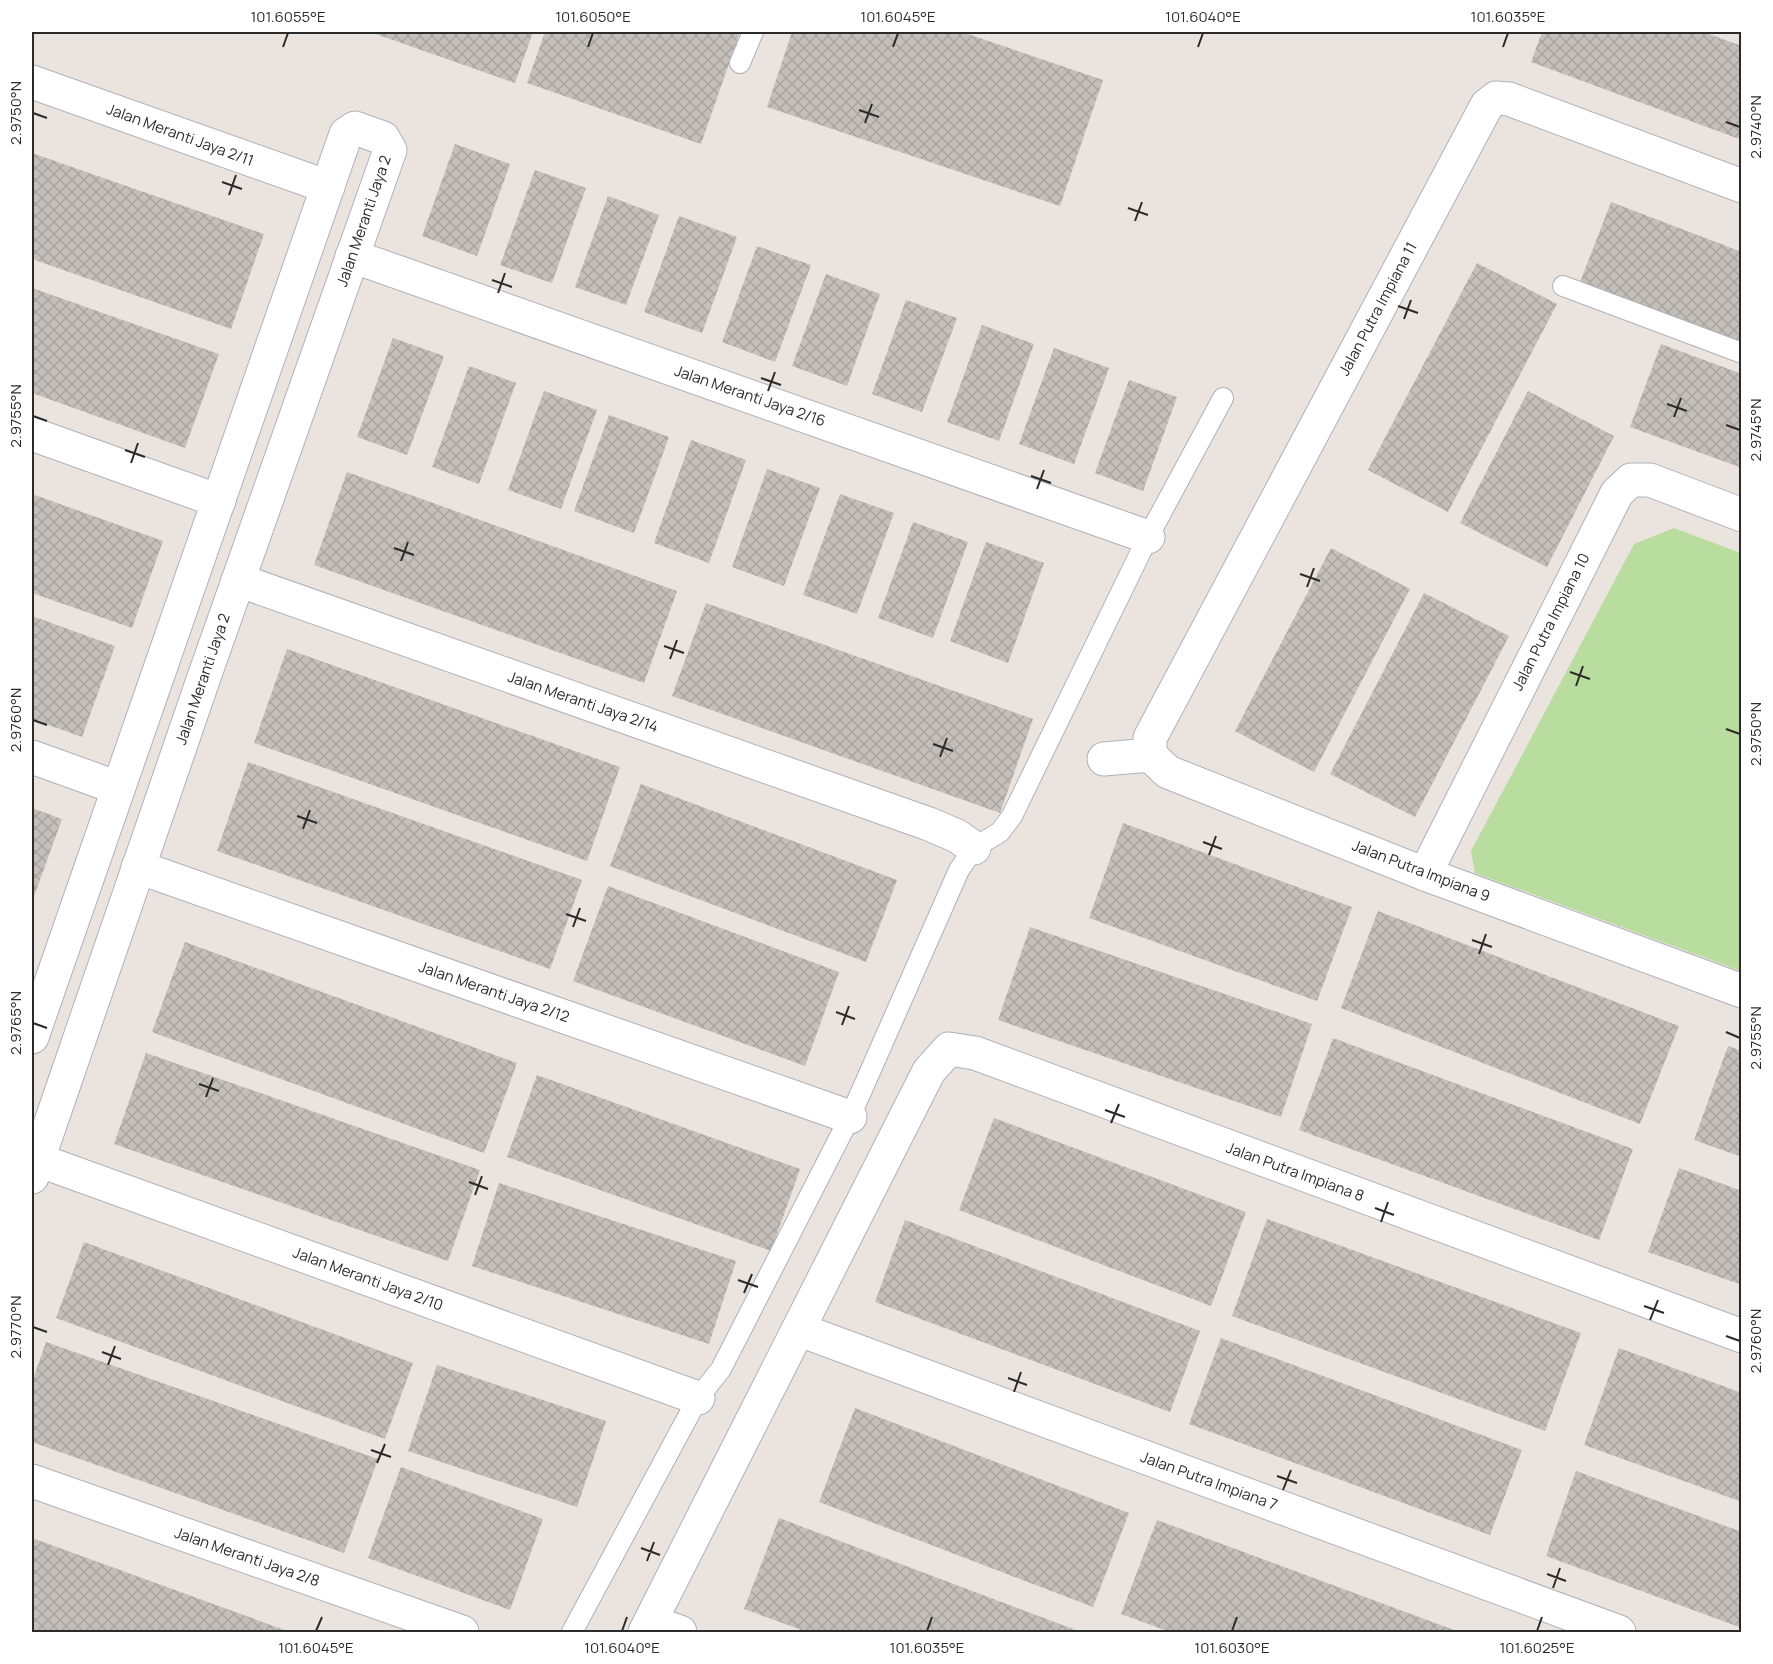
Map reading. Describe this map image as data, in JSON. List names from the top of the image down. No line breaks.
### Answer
{"streets":{"street":["Jalan Meranti Jaya 2/11","Jalan Meranti Jaya 2","Jalan Putra Impiana 11","Jalan Meranti Jaya 2/16","Jalan Putra Impiana 10","Jalan Meranti Jaya 2/14","Jalan Putra Impiana 9","Jalan Meranti Jaya 2/12","Jalan Putra Impiana 8","Jalan Meranti Jaya 2/10","Jalan Putra Impiana 7","Jalan Meranti Jaya 2/8"]},"crossings":[["Jalan Meranti Jaya 2/11","Jalan Meranti Jaya 2"],["Jalan Meranti Jaya 2","Jalan Meranti Jaya 2/16"],["Jalan Meranti Jaya 2","Jalan Meranti Jaya 2/14"],["Jalan Meranti Jaya 2","Jalan Meranti Jaya 2/12"],["Jalan Meranti Jaya 2","Jalan Meranti Jaya 2/10"],["Jalan Putra Impiana 11","Jalan Putra Impiana 9"],["Jalan Putra Impiana 10","Jalan Putra Impiana 9"],["Jalan Putra Impiana 8","Jalan Putra Impiana 7"]],"coordinates":["101.6055°E","101.6050°E","101.6045°E","101.6040°E","101.6035°E","2.9750°N","2.9740°N","2.9755°N","2.9745°N","2.9760°N","2.9765°N","2.9770°N","101.6030°E","101.6025°E"]}
